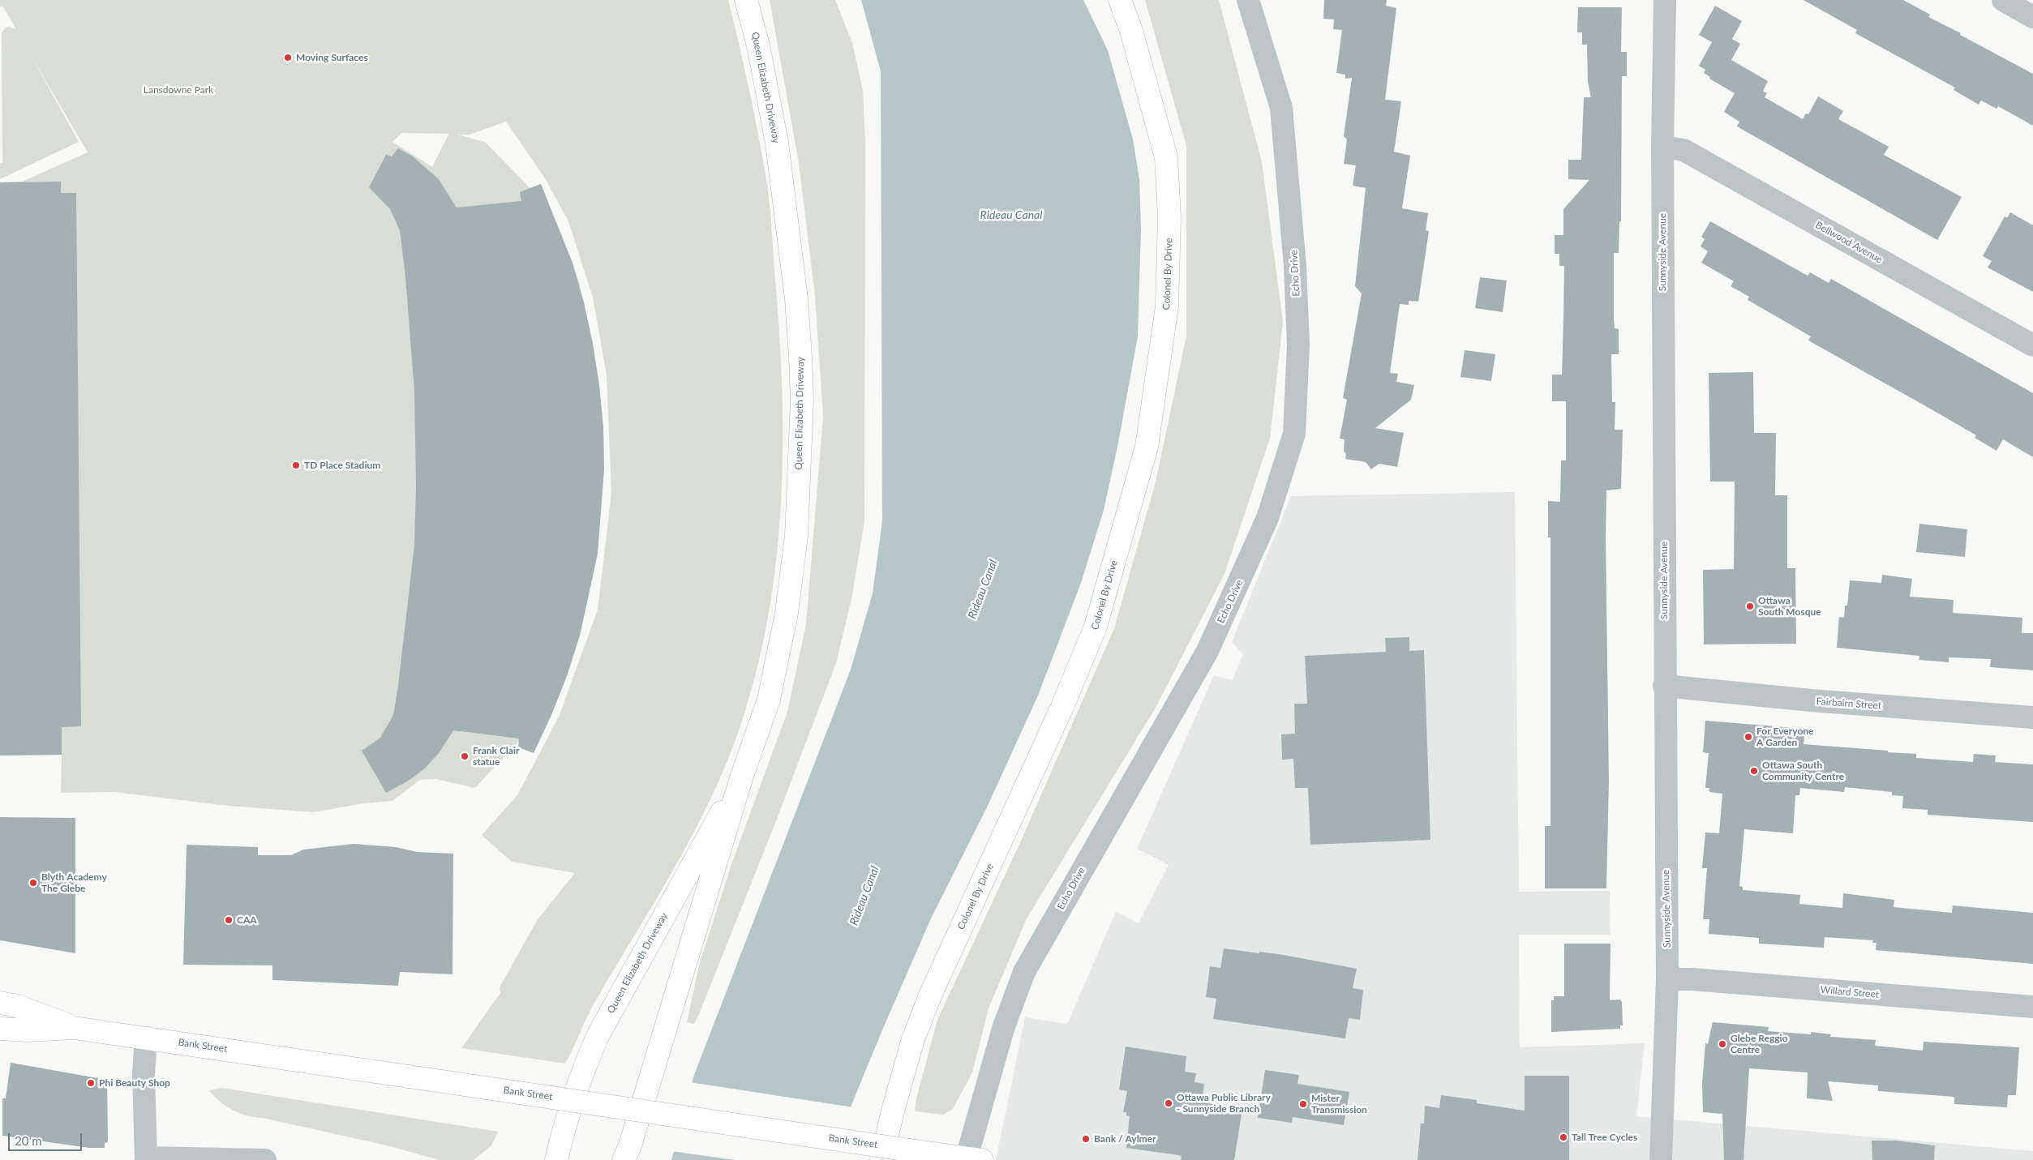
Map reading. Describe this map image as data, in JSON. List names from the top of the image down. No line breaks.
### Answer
{"streets":{"main road":["Queen Elizabeth Driveway","Colonel By Drive","Bank Street"],"street":["Bellwood Avenue","Sunnyside Avenue","Echo Drive","Fairbairn Street","Willard Street"]},"crossings":[["Bellwood Avenue","Sunnyside Avenue"],["Sunnyside Avenue","Fairbairn Street"],["Sunnyside Avenue","Willard Street"],["Echo Drive","Bank Street"]],"water":["Rideau Canal"],"parks":["Lansdowne Park"],"places":["Moving Surfaces","TD Place Stadium","Ottawa South Mosque","For Everyone A Garden","Frank Clair statue","Ottawa South Community Centre","Blyth Academy The Glebe","CAA","Glebe Reggio Centre","Phi Beauty Shop","Ottawa Public Library - Sunnyside Branch","Mister Transmission","Tall Tree Cycles","Bank / Aylmer"],"scale_bar":"20 m"}
